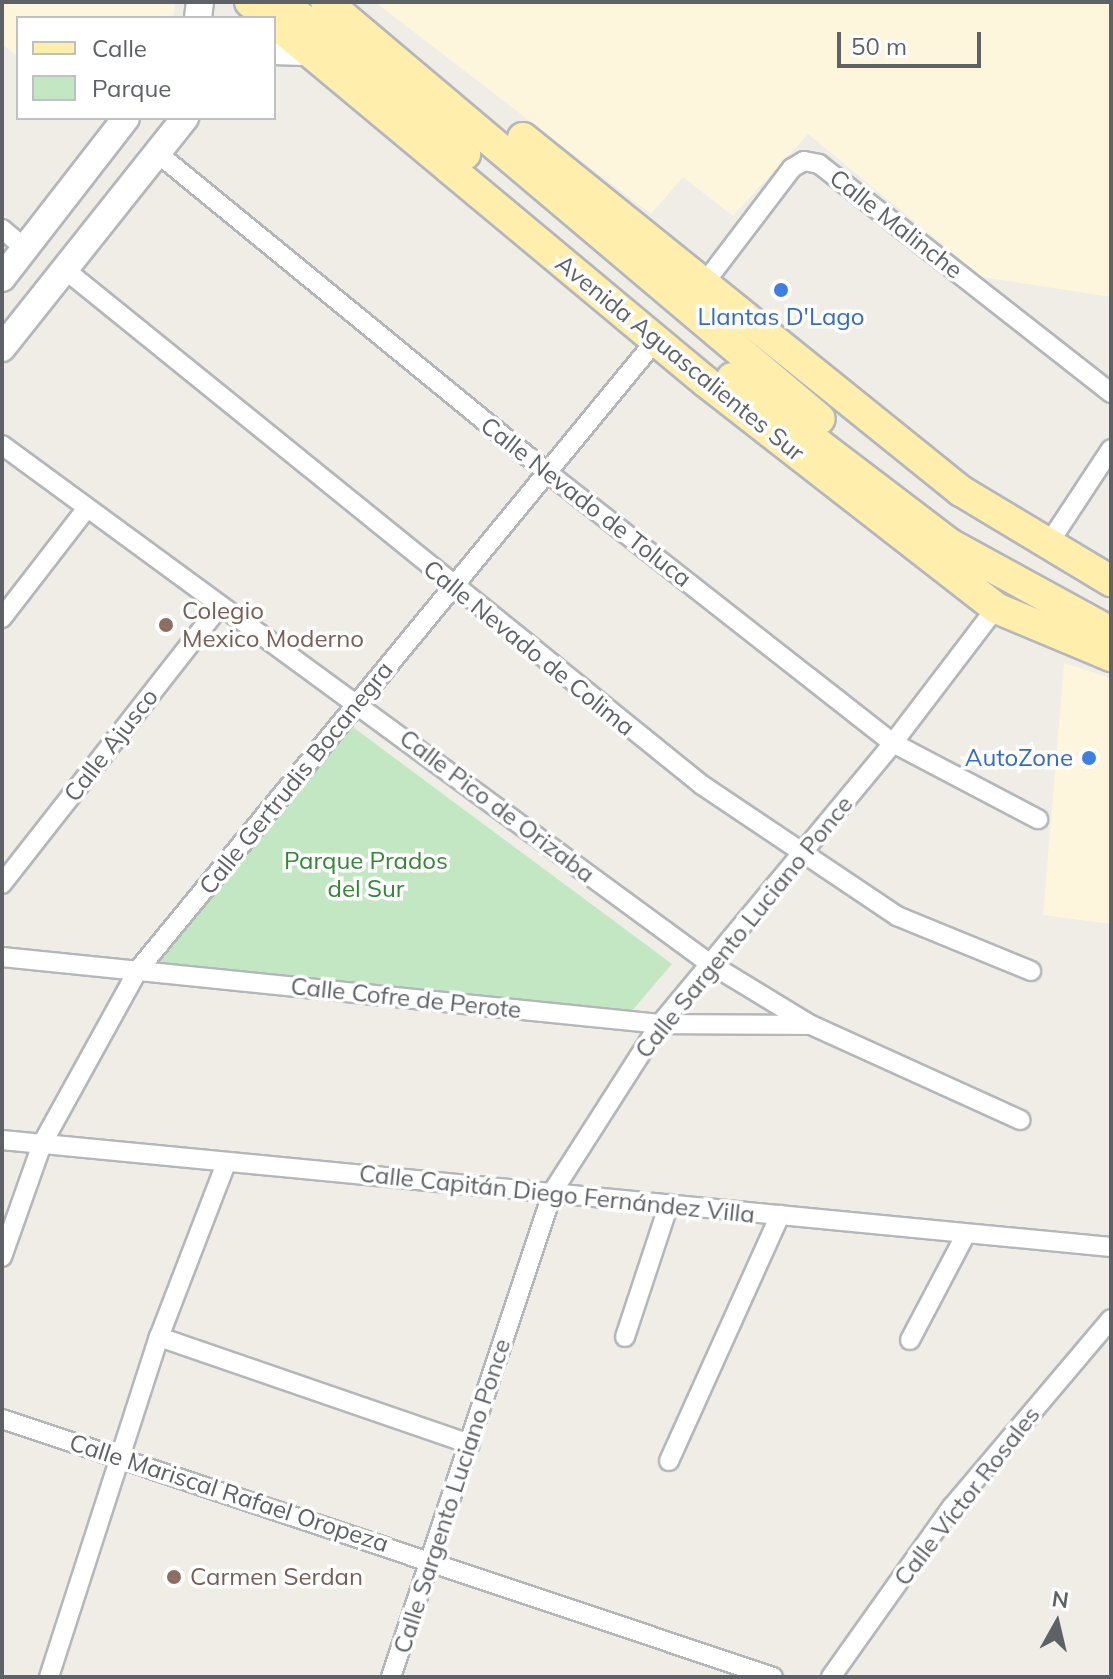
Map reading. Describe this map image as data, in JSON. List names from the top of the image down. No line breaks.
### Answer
{"streets":{"main road":["Avenida Aguascalientes Sur"],"street":["Calle Malinche","Calle Nevado de Toluca","Calle Nevado de Colima","Calle Ajusco","Calle Gertrudis Bocanegra","Calle Pico de Orizaba","Calle Sargento Luciano Ponce","Calle Cofre de Perote","Calle Capitán Diego Fernández Villa","Calle Mariscal Rafael Oropeza","Calle Víctor Rosales"]},"crossings":[["Avenida Aguascalientes Sur","Calle Gertrudis Bocanegra"],["Avenida Aguascalientes Sur","Calle Sargento Luciano Ponce"],["Calle Nevado de Toluca","Calle Gertrudis Bocanegra"],["Calle Nevado de Toluca","Calle Sargento Luciano Ponce"],["Calle Nevado de Colima","Calle Gertrudis Bocanegra"],["Calle Nevado de Colima","Calle Sargento Luciano Ponce"],["Calle Ajusco","Calle Pico de Orizaba"],["Calle Gertrudis Bocanegra","Calle Pico de Orizaba"],["Calle Gertrudis Bocanegra","Calle Cofre de Perote"],["Calle Gertrudis Bocanegra","Calle Capitán Diego Fernández Villa"],["Calle Pico de Orizaba","Calle Sargento Luciano Ponce"],["Calle Pico de Orizaba","Calle Cofre de Perote"],["Calle Sargento Luciano Ponce","Calle Cofre de Perote"],["Calle Sargento Luciano Ponce","Calle Capitán Diego Fernández Villa"],["Calle Sargento Luciano Ponce","Calle Mariscal Rafael Oropeza"]],"parks":["Parque Prados del Sur"],"places":["Llantas D'Lago","Colegio Mexico Moderno","AutoZone","Carmen Serdan"],"legend":["Calle","Parque"],"scale_bar":"50 m","north":"top"}
